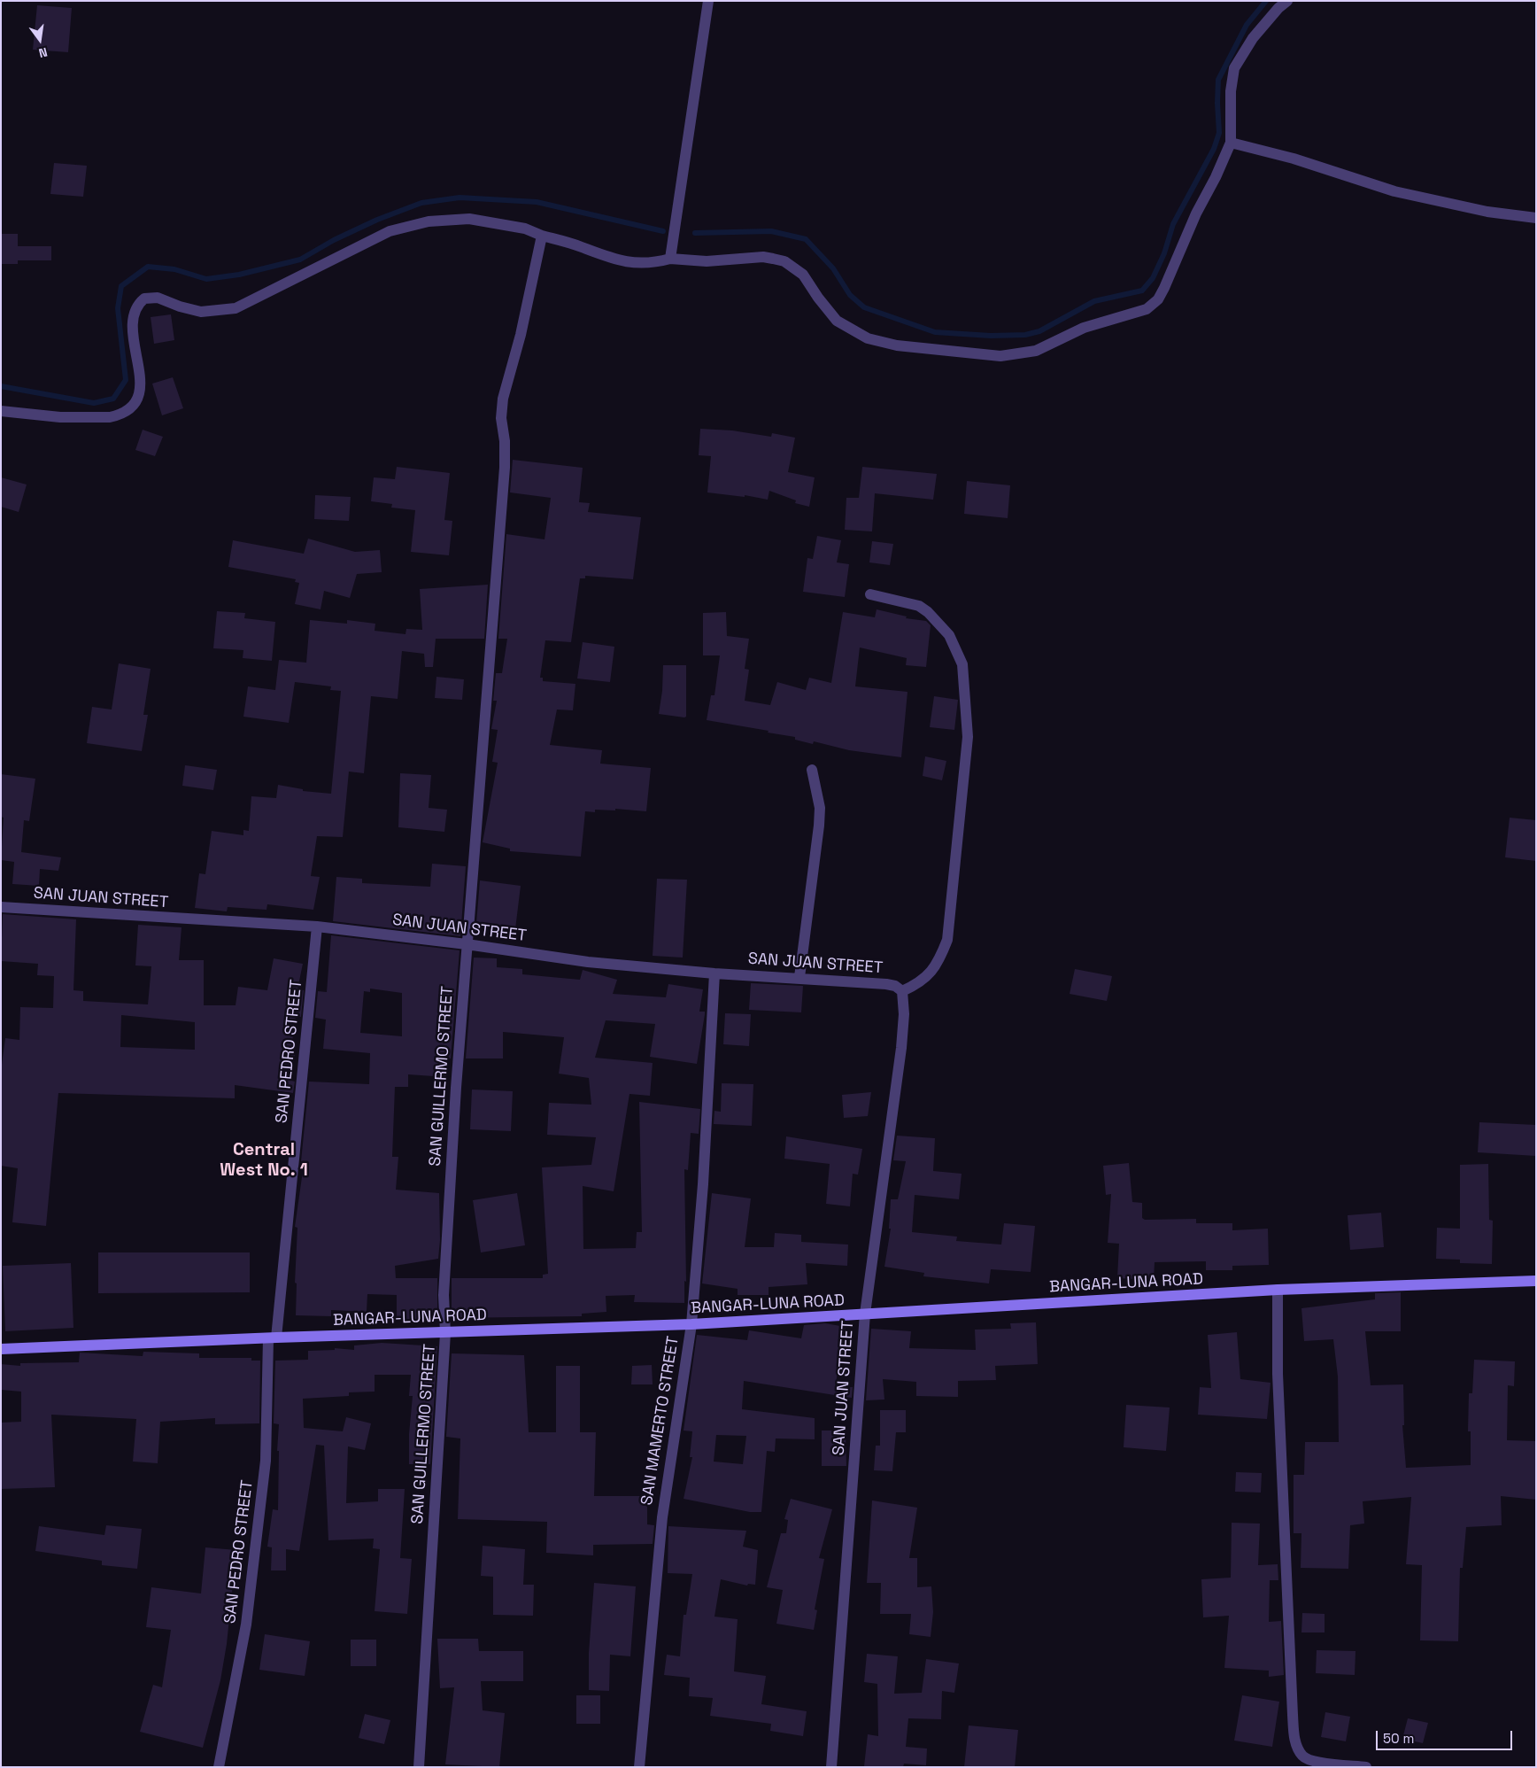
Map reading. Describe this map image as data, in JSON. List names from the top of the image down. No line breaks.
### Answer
{"streets":{"main road":["BANGAR-LUNA ROAD"],"street":["SAN JUAN STREET","SAN PEDRO STREET","SAN GUILLERMO STREET","SAN MAMERTO STREET"]},"crossings":[["SAN JUAN STREET","SAN PEDRO STREET"],["SAN JUAN STREET","SAN GUILLERMO STREET"],["SAN JUAN STREET","BANGAR-LUNA ROAD"],["SAN JUAN STREET","SAN MAMERTO STREET"],["SAN PEDRO STREET","BANGAR-LUNA ROAD"],["SAN GUILLERMO STREET","BANGAR-LUNA ROAD"],["BANGAR-LUNA ROAD","SAN MAMERTO STREET"]],"districts":["Central West No. 1"],"scale_bar":"50 m","north":"bottom"}
